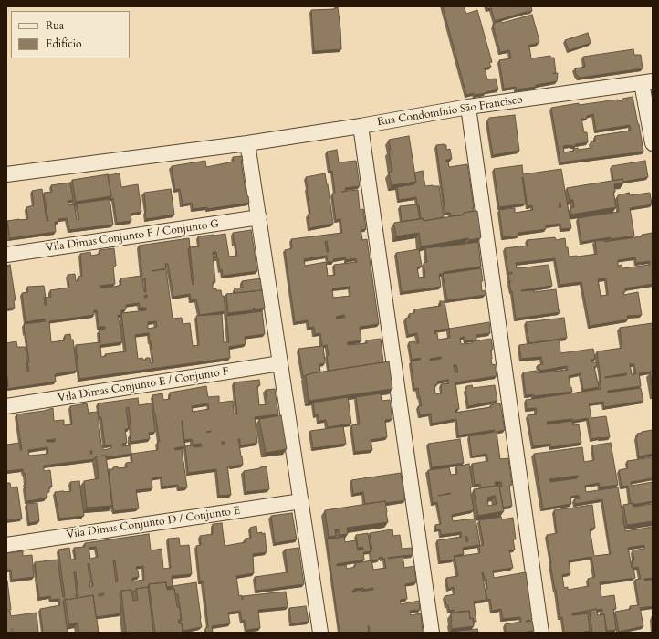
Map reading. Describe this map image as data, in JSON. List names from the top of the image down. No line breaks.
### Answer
{"streets":{"street":["Rua Condomínio São Francisco","Vila Dimas Conjunto F / Conjunto G","Vila Dimas Conjunto E / Conjunto F","Vila Dimas Conjunto D / Conjunto E"]},"legend":["Rua","Edifício"]}
